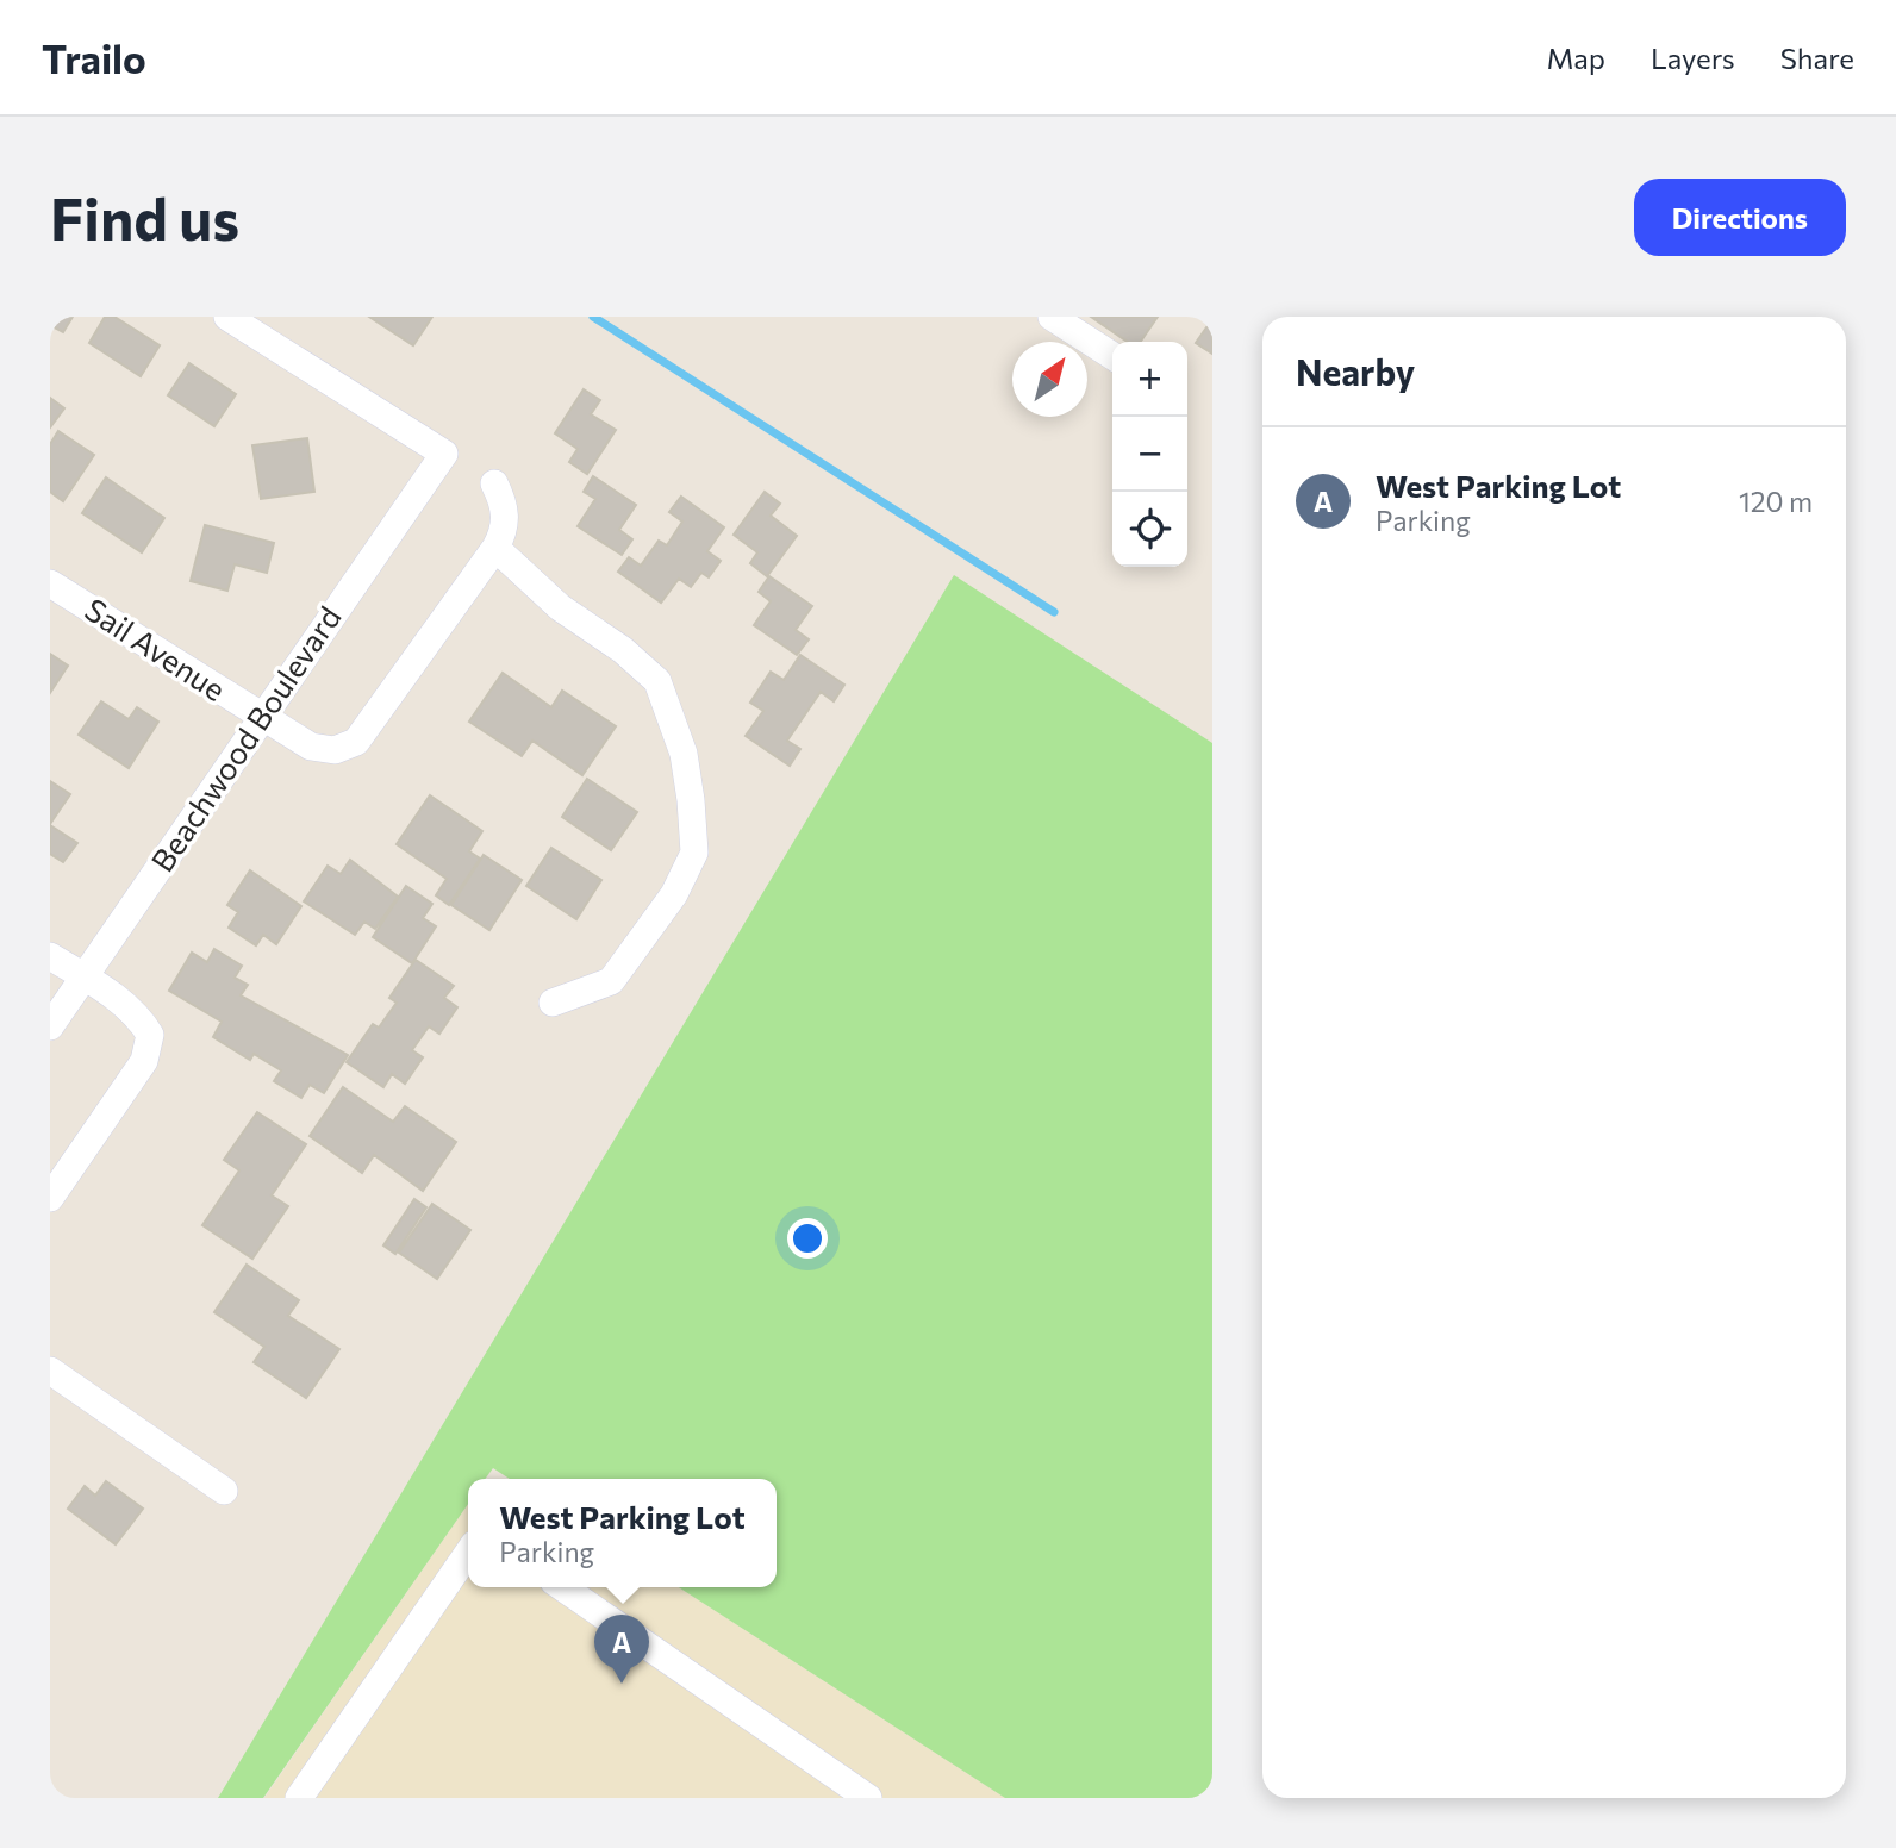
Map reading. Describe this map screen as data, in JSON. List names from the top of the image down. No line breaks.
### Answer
{"streets":{"street":["Sail Avenue","Beachwood Boulevard"]},"crossings":[["Sail Avenue","Beachwood Boulevard"]],"north":"top right","page":{"header":"Trailo","nav":["Map","Layers","Share"],"buttons":"Directions","title":"Find us","heading":"Nearby","map_buttons":["+","−"],"list":[{"mark":"A","name":"West Parking Lot","note":"Parking","value":"120 m"}],"popup":["West Parking Lot","Parking"],"pins":"A"}}
